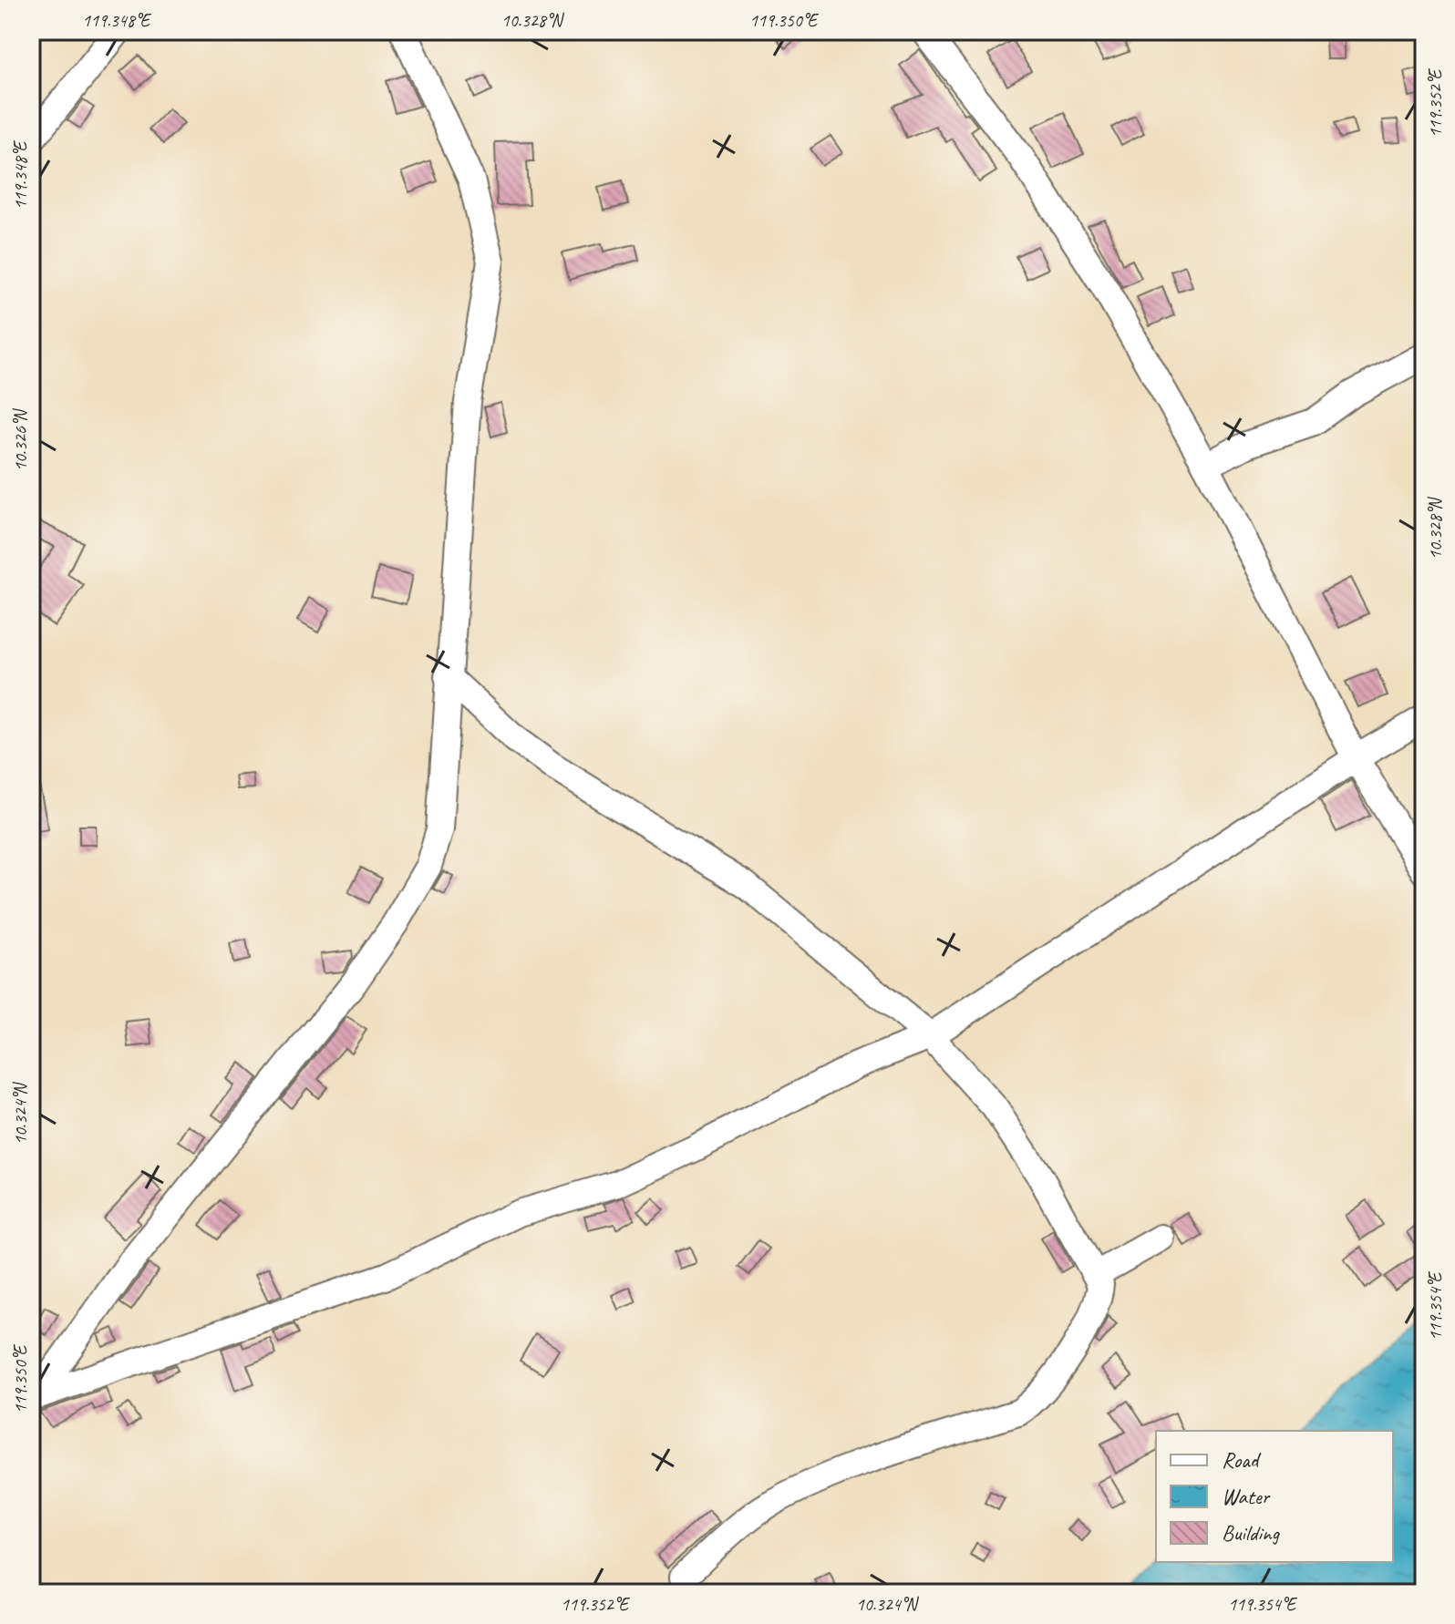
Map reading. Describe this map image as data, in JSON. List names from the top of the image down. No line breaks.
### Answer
{"legend":["Road","Water","Building"],"coordinates":["119.348°E","10.328°N","119.350°E","119.352°E","10.326°N","10.324°N","119.354°E"]}
